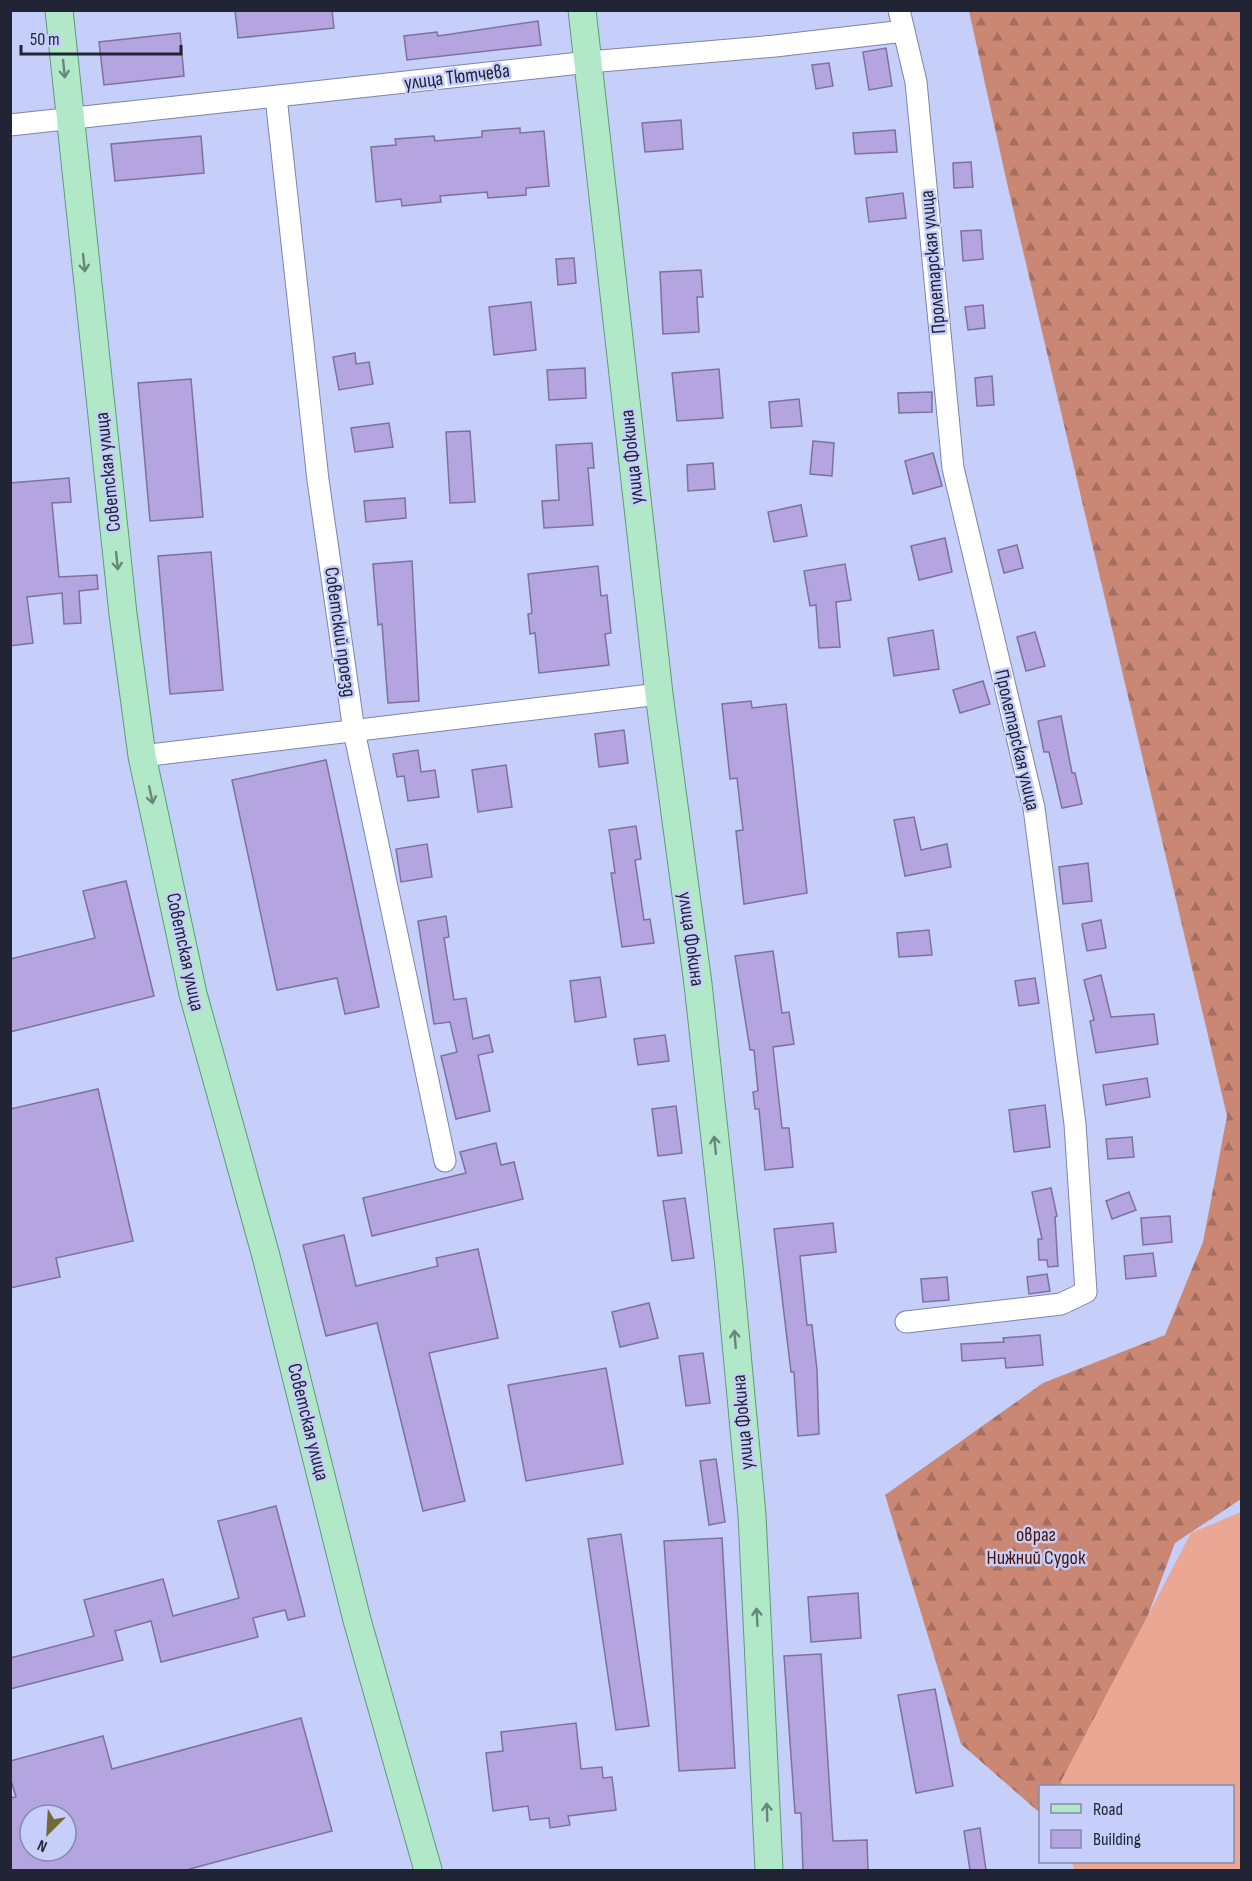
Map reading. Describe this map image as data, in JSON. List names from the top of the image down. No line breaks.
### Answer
{"streets":{"main road":["улица Фокина","Советская улица"],"street":["улица Тютчева","Пролетарская улица","Советский проезд"]},"crossings":[["улица Тютчева","Пролетарская улица"],["улица Тютчева","улица Фокина"],["улица Тютчева","Советская улица"],["улица Тютчева","Советский проезд"]],"one_way":["улица Фокина","Советская улица"],"parks":["овраг Нижний Судок"],"legend":["Road","Building"],"scale_bar":"50 m","north":"bottom left"}
